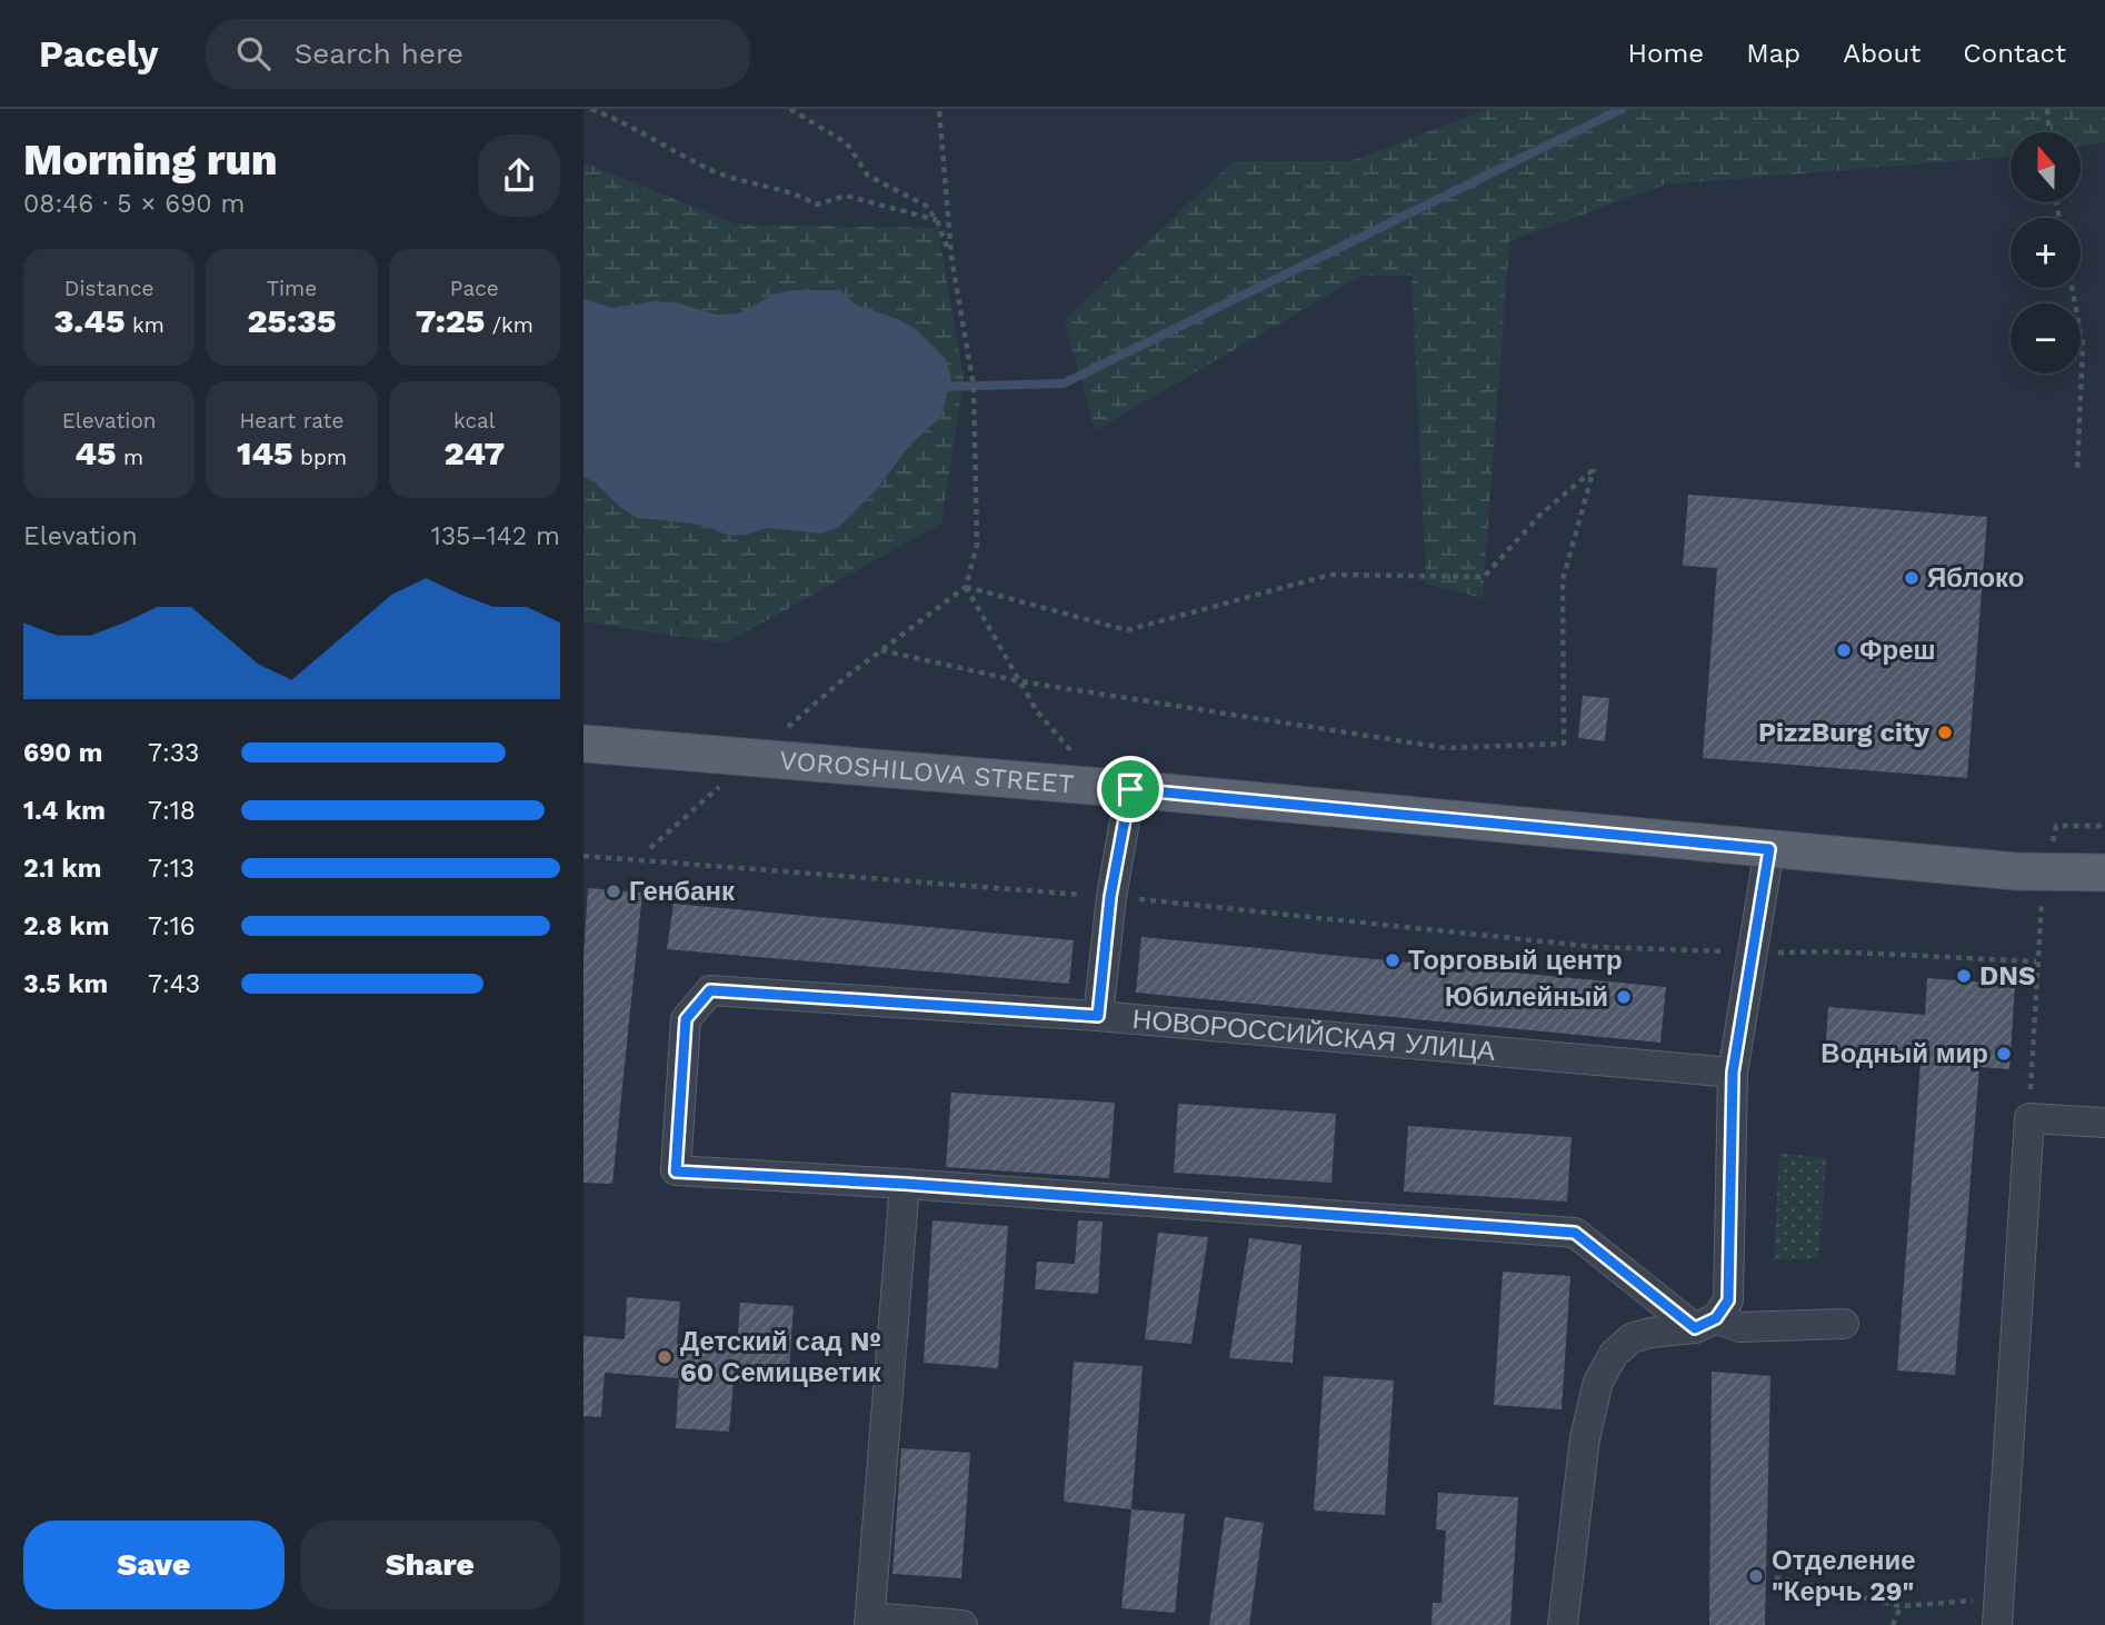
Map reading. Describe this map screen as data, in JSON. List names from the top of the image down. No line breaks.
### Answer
{"streets":{"main road":["VOROSHILOVA STREET"],"street":["НОВОРОССИЙСКАЯ УЛИЦА"]},"places":["Яблоко","Фреш","PizzBurg city","Генбанк","Торговый центр","DNS","Юбилейный","Водный мир","Детский сад № 60 Семицветик","Отделение \"Керчь 29\""],"north":"top","page":{"header":"Pacely","search":"Search here","nav":["Home","Map","About","Contact"],"heading":["Morning run","08:46 · 5 × 690 m"],"map_buttons":["+","−"],"stats":[["Distance","3.45 km"],["Time","25:35"],["Pace","7:25 /km"],["Elevation","45 m"],["Heart rate","145 bpm"],["kcal","247"]],"chart":["Elevation","135–142 m"],"list":[{"name":"690 m","note":"7:33"},{"name":"1.4 km","note":"7:18"},{"name":"2.1 km","note":"7:13"},{"name":"2.8 km","note":"7:16"},{"name":"3.5 km","note":"7:43"}],"buttons":["Save","Share"]}}
